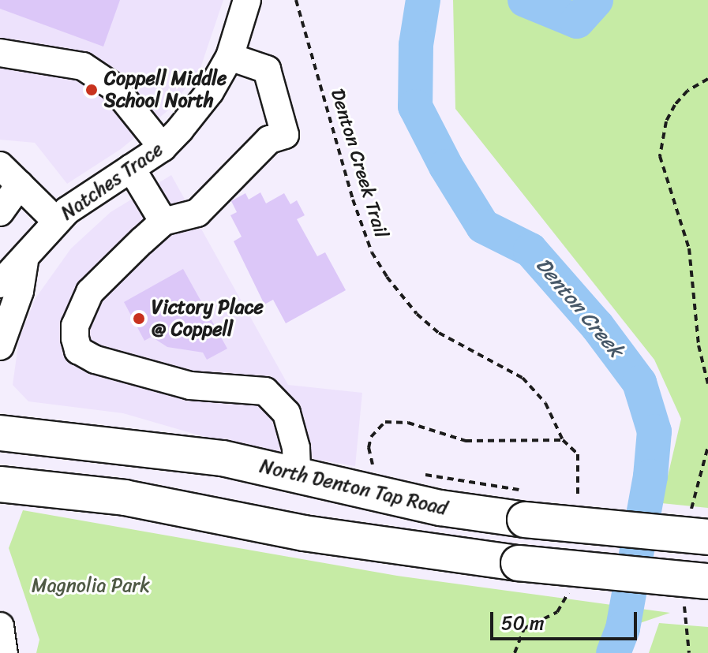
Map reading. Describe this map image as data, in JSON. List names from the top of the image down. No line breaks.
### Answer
{"streets":{"main road":["North Denton Tap Road"],"street":["Natches Trace"],"path":["Denton Creek Trail"]},"water":["Denton Creek"],"parks":["Magnolia Park"],"places":["Coppell Middle School North","Victory Place @ Coppell"],"scale_bar":"50 m"}
